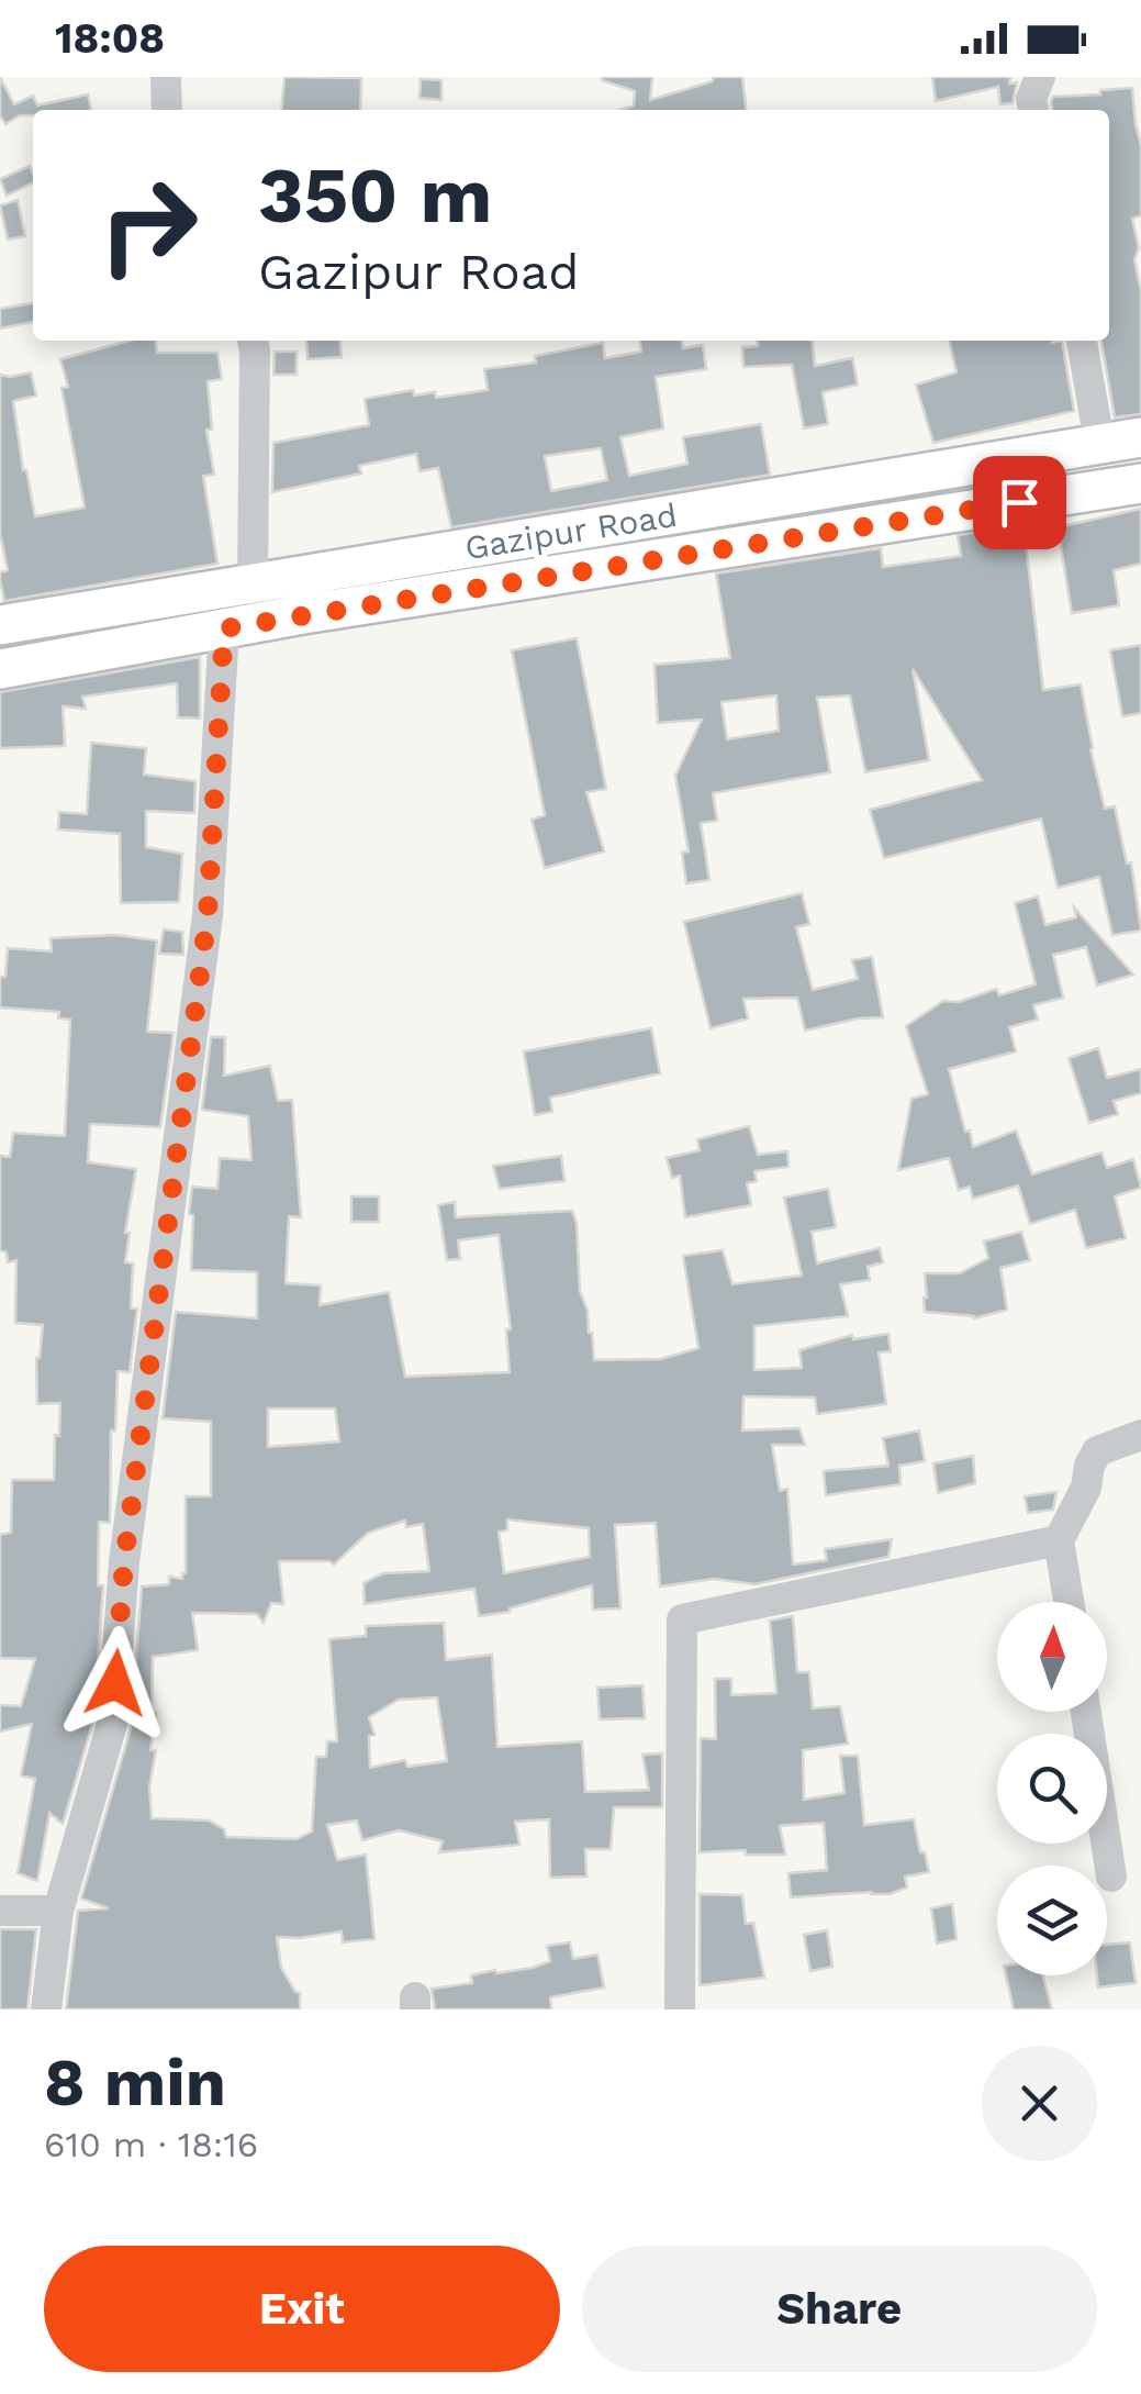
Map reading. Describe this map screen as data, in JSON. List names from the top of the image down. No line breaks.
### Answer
{"streets":{"main road":["Gazipur Road"]},"north":"top","page":{"status":"18:08","turn":["350 m","Gazipur Road"],"heading":["8 min","610 m · 18:16"],"buttons":["Exit","Share"]}}
